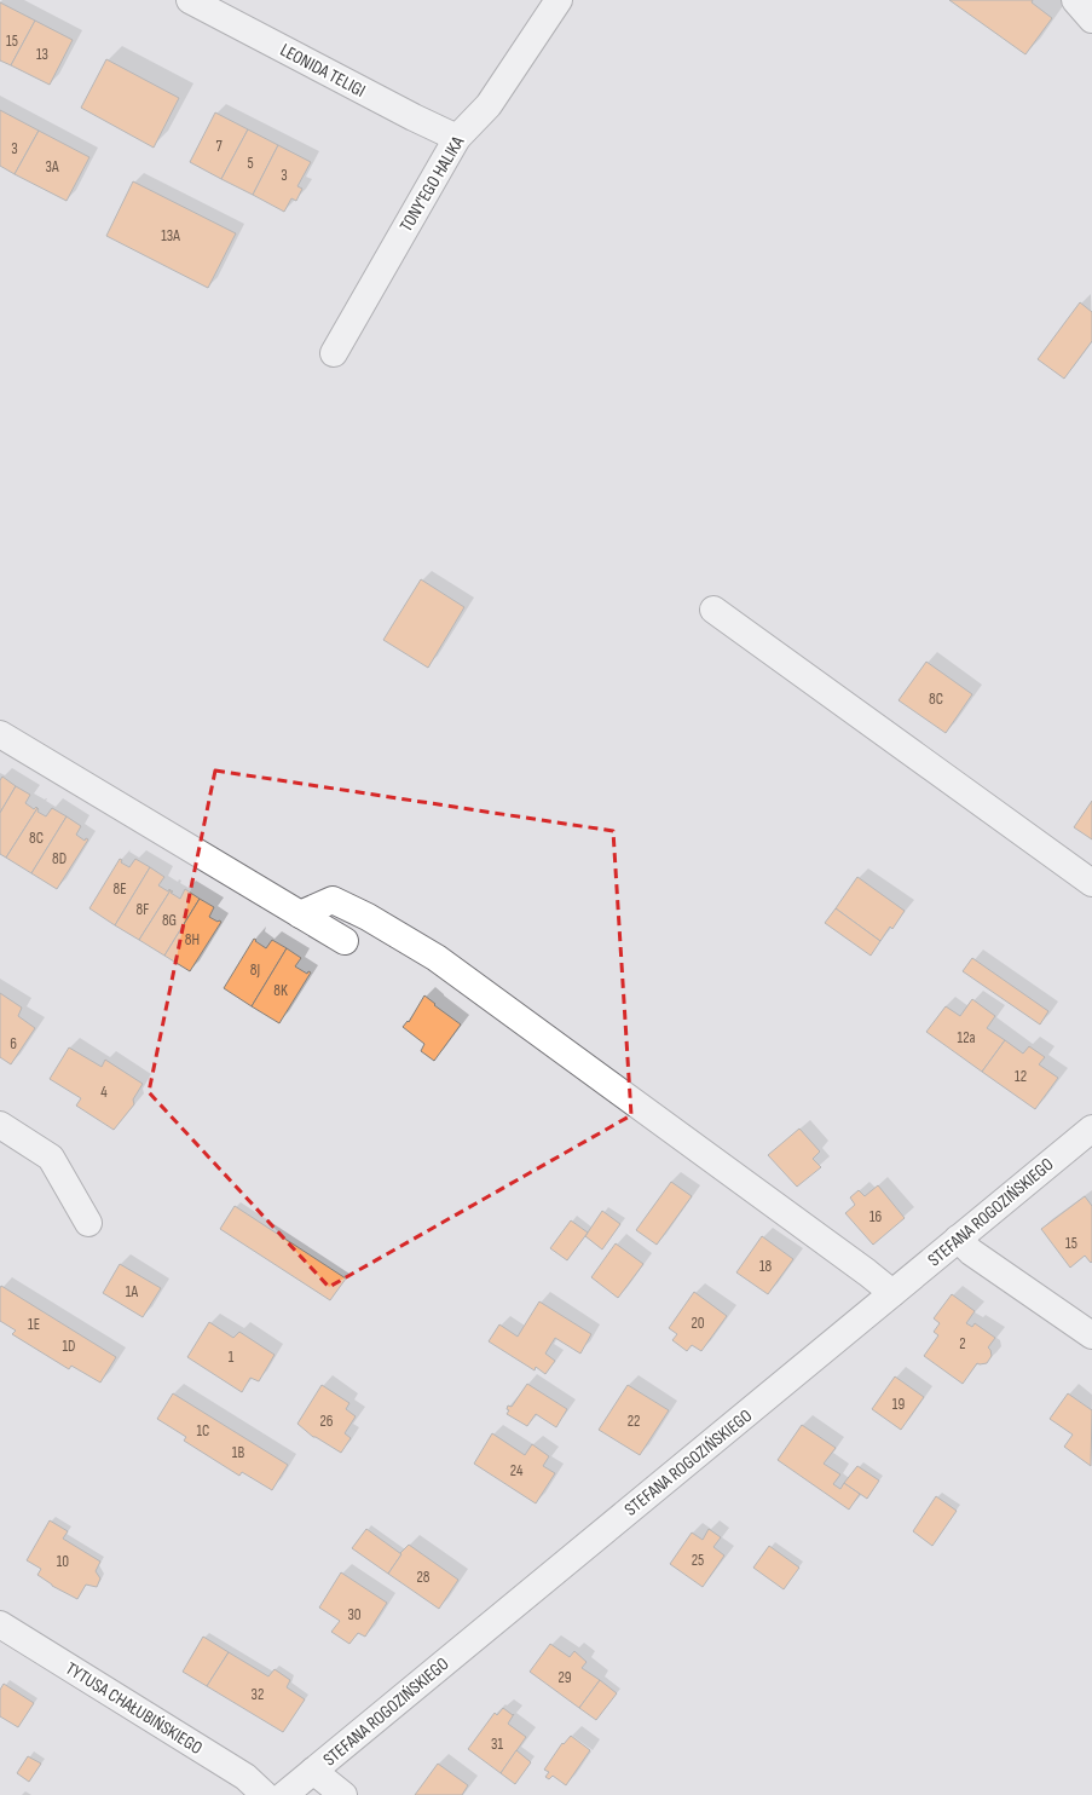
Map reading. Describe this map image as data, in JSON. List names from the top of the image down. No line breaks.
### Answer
{"streets":{"street":["LEONIDA TELIGI","TONY'EGO HALIKA","STEFANA ROGOZIŃSKIEGO","TYTUSA CHAŁUBIŃSKIEGO"]},"crossings":[["LEONIDA TELIGI","TONY'EGO HALIKA"]],"house_numbers":["15","13","7","3","5","3A","3","13A","8C","8C","8D","8E","8F","8G","8H","8J","8K","12a","6","12","4","16","15","18","1A","20","1E","2","1D","1","19","26","22","1C","1B","24","25","10","28","30","29","32","31"]}
